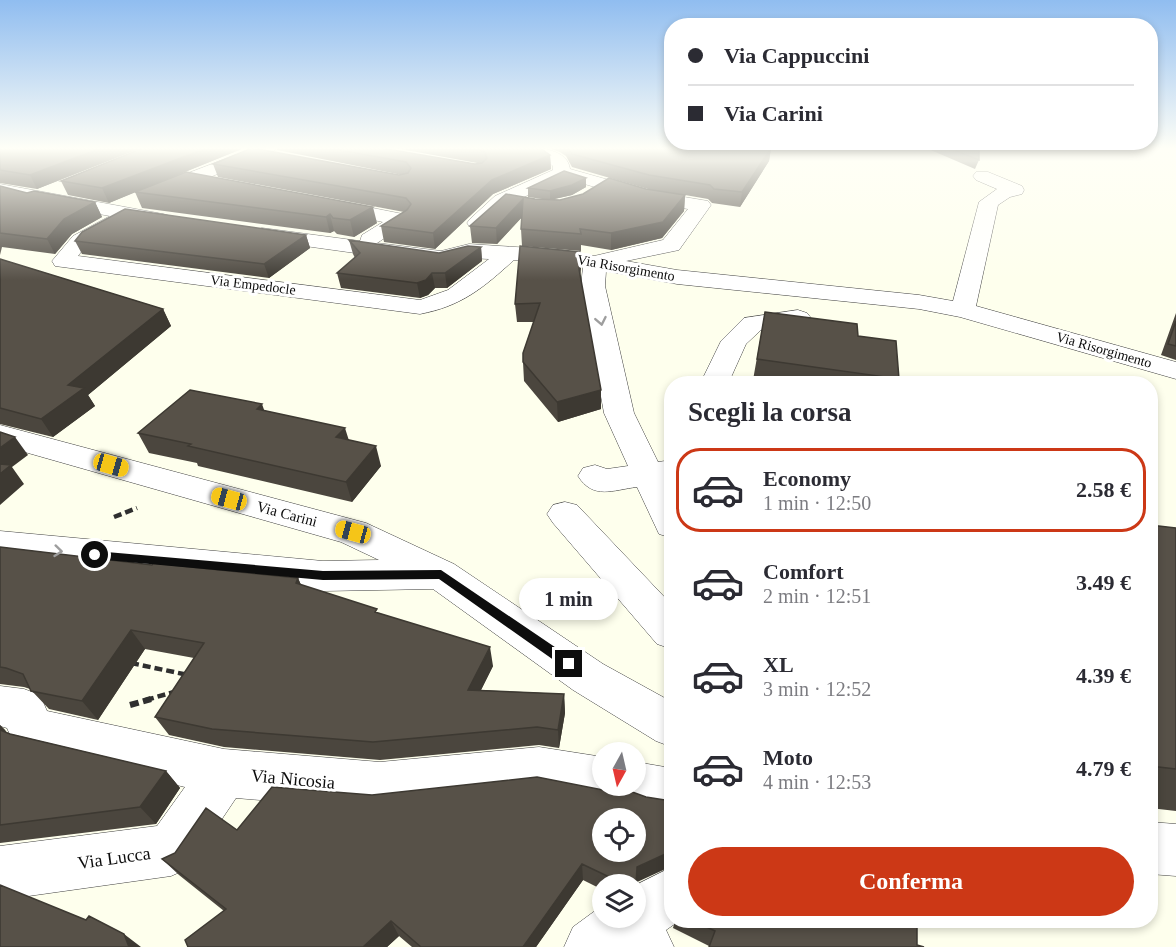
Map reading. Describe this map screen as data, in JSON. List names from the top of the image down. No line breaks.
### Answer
{"streets":{"street":["Via Risorgimento","Via Empedocle","Via Carini","Via Nicosia","Via Lucca"]},"crossings":[["Via Risorgimento","Via Empedocle"],["Via Nicosia","Via Lucca"]],"north":"bottom","page":{"banner":["Via Cappuccini","Via Carini"],"heading":"Scegli la corsa","list":[{"name":"Economy","note":"1 min · 12:50","value":"2.58 €"},{"name":"Comfort","note":"2 min · 12:51","value":"3.49 €"},{"name":"XL","note":"3 min · 12:52","value":"4.39 €"},{"name":"Moto","note":"4 min · 12:53","value":"4.79 €"}],"bubble":"1 min","buttons":"Conferma"}}
